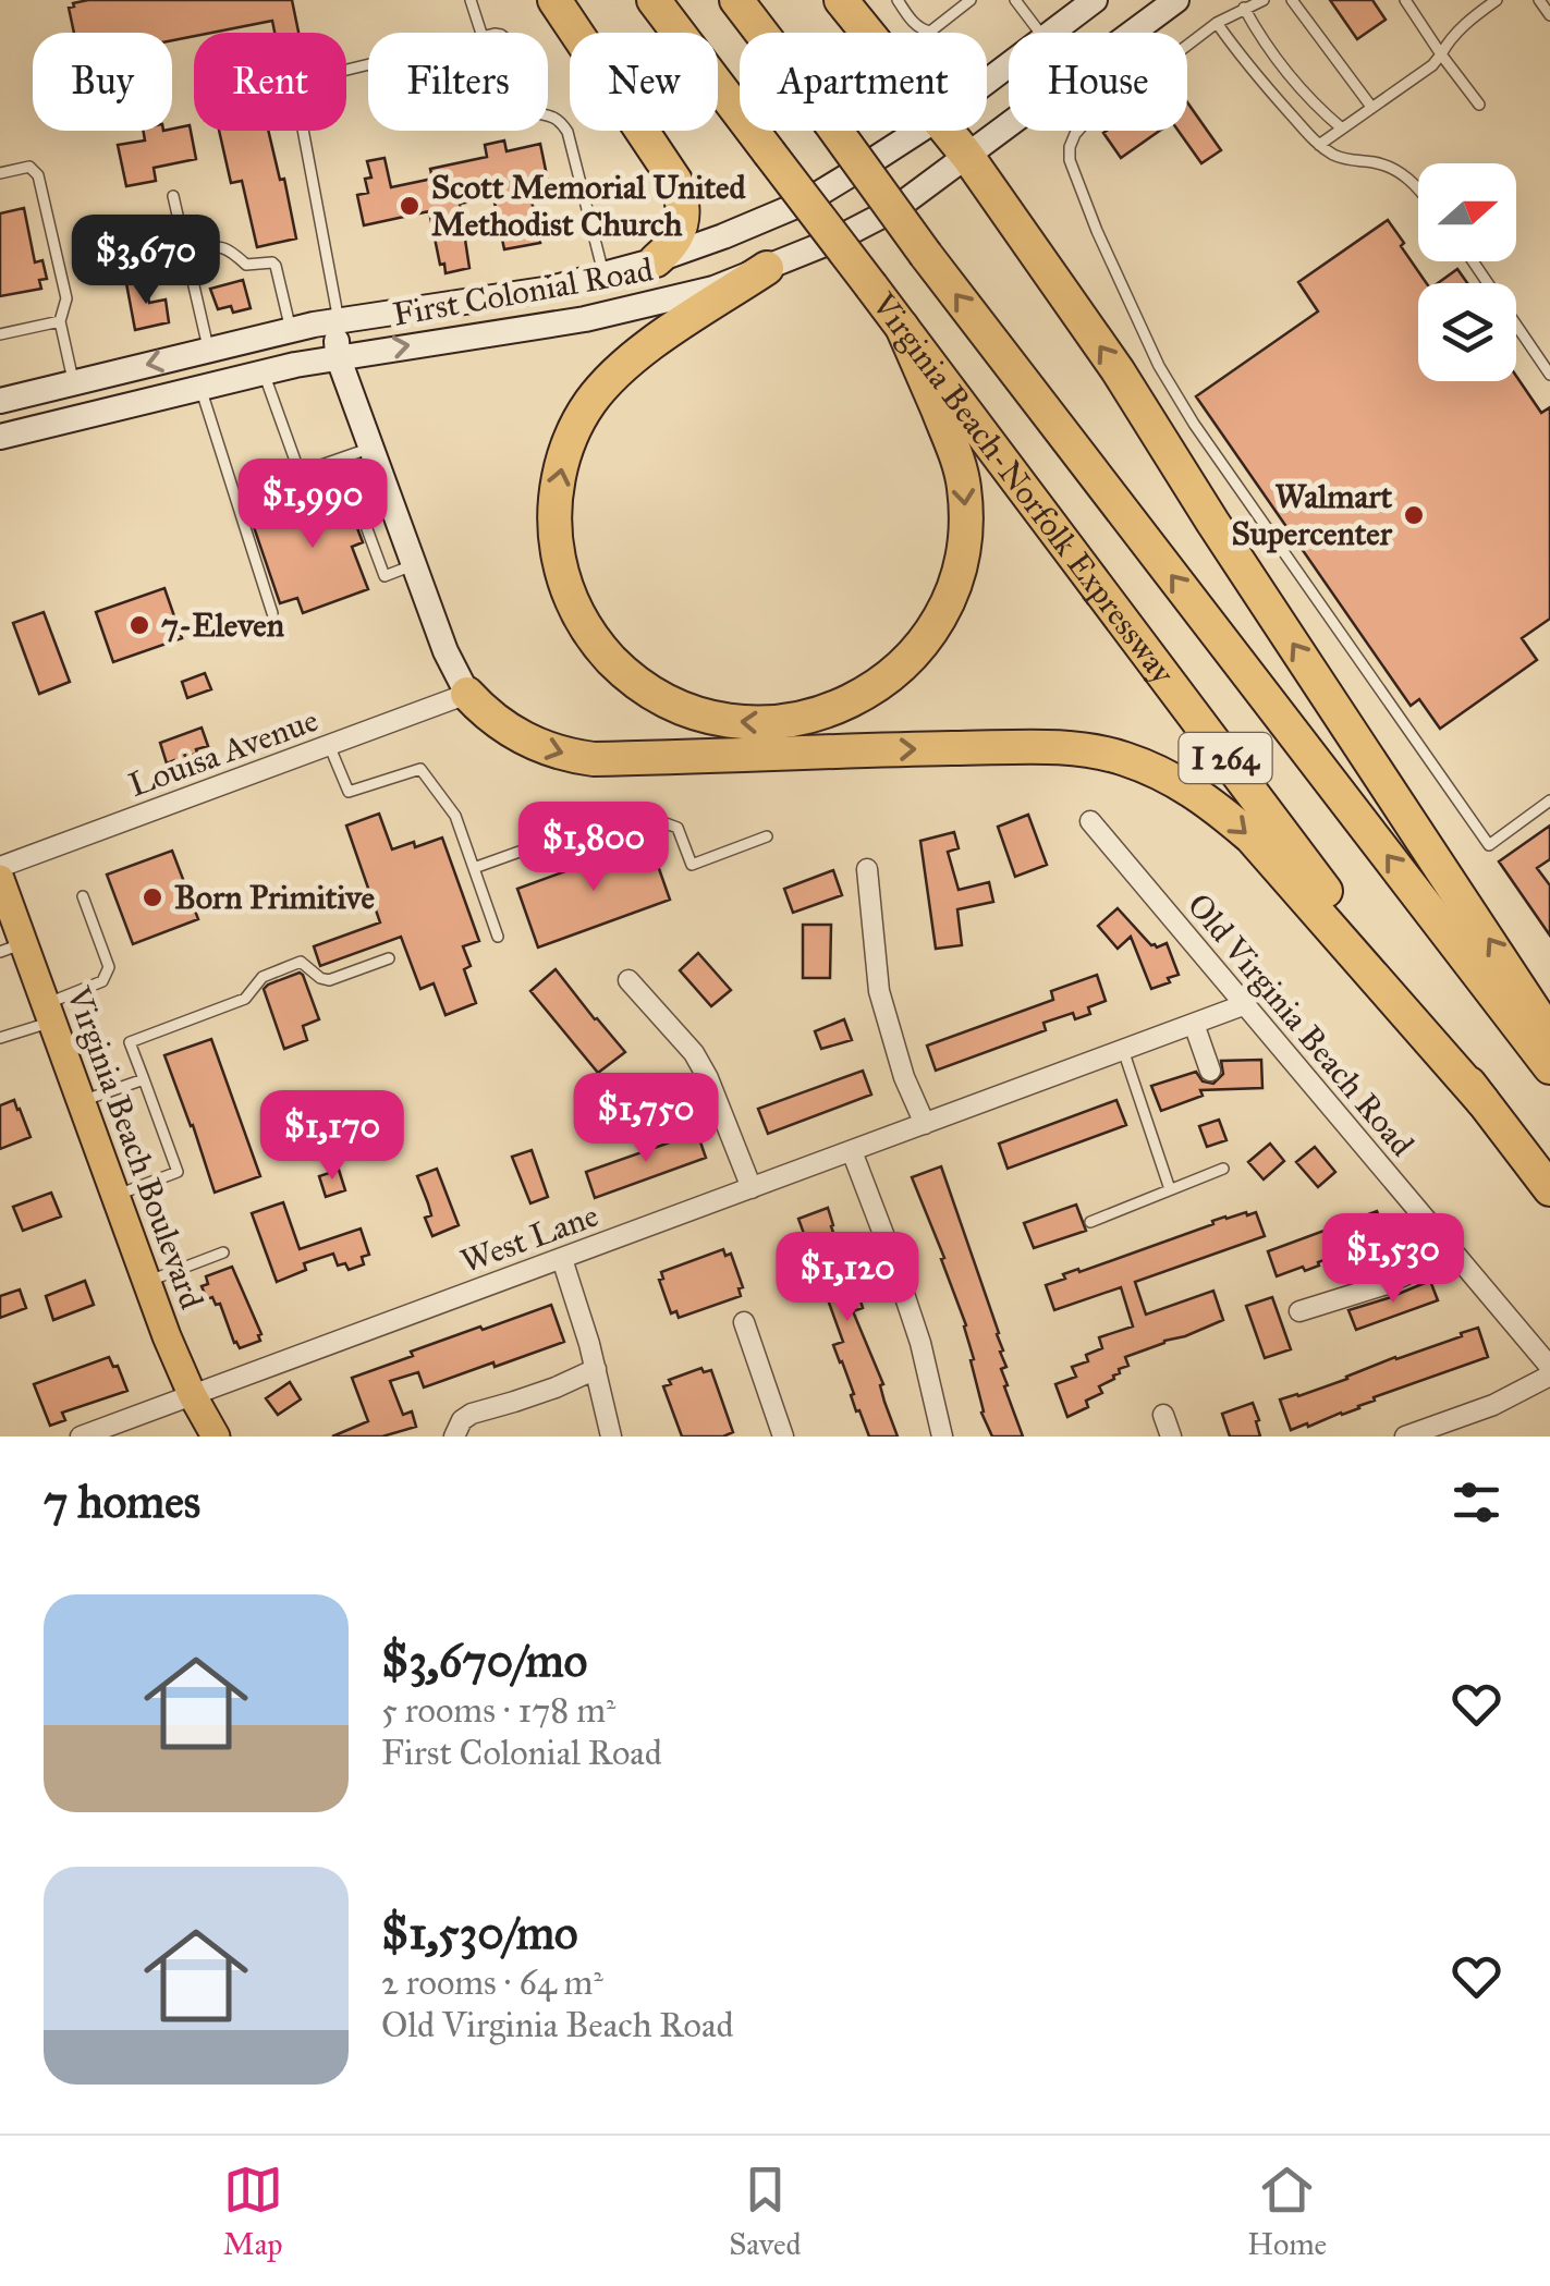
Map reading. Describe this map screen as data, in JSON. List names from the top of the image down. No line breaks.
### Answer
{"streets":{"highway":["Virginia Beach-Norfolk Expressway","I 264"],"main road":["First Colonial Road","Virginia Beach Boulevard"],"street":["Louisa Avenue","Old Virginia Beach Road","West Lane"]},"crossings":[["Old Virginia Beach Road","West Lane"],["Virginia Beach Boulevard","West Lane"]],"places":["Scott Memorial United Methodist Church","Walmart Supercenter","7-Eleven","Born Primitive"],"north":"right","page":{"chip":["Buy","Rent","Filters","New","Apartment","House"],"price":["$3,670","$1,990","$1,800","$1,750","$1,170","$1,530","$1,120"],"heading":"7 homes","list":[{"name":"$3,670/mo","note":"5 rooms · 178 m² · First Colonial Road"},{"name":"$1,530/mo","note":"2 rooms · 64 m² · Old Virginia Beach Road"}],"tabs":["Map","Saved","Home"]}}
